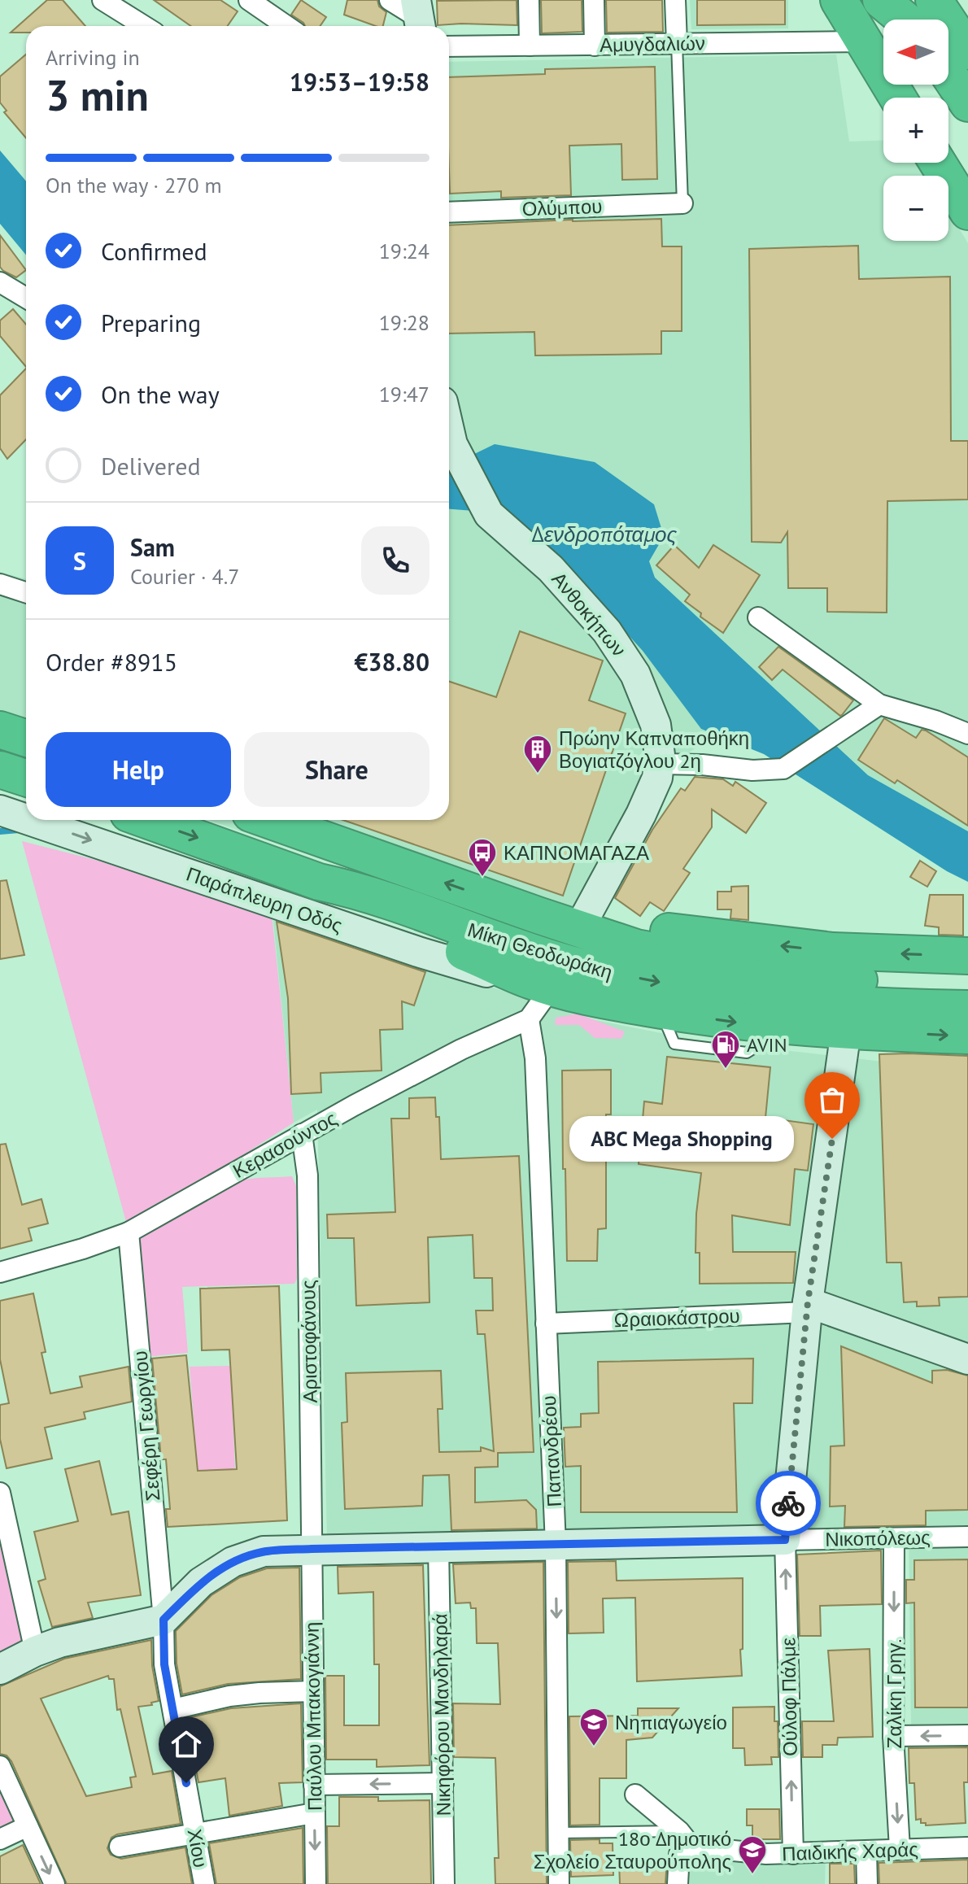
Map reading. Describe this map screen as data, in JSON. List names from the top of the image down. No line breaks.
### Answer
{"streets":{"highway":["Μίκη Θεοδωράκη"],"street":["Αμυγδαλιών","Ολύμπου","Ανθοκήπων","Παράπλευρη Οδός","Κερασούντος","Ωραιοκάστρου","Αριστοφάνoυς","Σεφέρη Γεωργίου","Παπανδρέου","Νικοπόλεως","Ζαλίκη Γρηγ.","Ούλοφ Πάλμε","Νικηφόρου Μανδηλαρά","Παύλου Μπακογιάννη","Χίου","Παιδικής Χαράς"]},"crossings":[["Παράπλευρη Οδός","Κερασούντος"],["Κερασούντος","Αριστοφάνoυς"],["Κερασούντος","Σεφέρη Γεωργίου"],["Κερασούντος","Παπανδρέου"],["Ωραιοκάστρου","Παπανδρέου"],["Αριστοφάνoυς","Νικοπόλεως"],["Αριστοφάνoυς","Παύλου Μπακογιάννη"],["Σεφέρη Γεωργίου","Νικοπόλεως"],["Σεφέρη Γεωργίου","Χίου"],["Παπανδρέου","Νικοπόλεως"],["Νικοπόλεως","Ζαλίκη Γρηγ."],["Νικοπόλεως","Ούλοφ Πάλμε"],["Νικοπόλεως","Νικηφόρου Μανδηλαρά"],["Νικοπόλεως","Παύλου Μπακογιάννη"],["Νικοπόλεως","Χίου"],["Ζαλίκη Γρηγ.","Παιδικής Χαράς"],["Ούλοφ Πάλμε","Παιδικής Χαράς"]],"one_way":["Παράπλευρη Οδός","Ζαλίκη Γρηγ.","Ούλοφ Πάλμε"],"water":["Δενδροπόταμος"],"places":{"building":["Πρώην Καπναποθήκη Βογιατζόγλου 2η"],"bus stop":["ΚΑΠΝΟΜΑΓΑΖΑ"],"fuel station":["AVIN"],"other":["ABC Mega Shopping"],"school or university":["Νηπιαγωγείο","18ο Δημοτικό Σχολείο Σταυρούπολης"]},"north":"left","page":{"map_buttons":["+","−"],"heading":["3 min","Arriving in","19:53–19:58"],"panel":["Sam","Courier · 4.7","Order #8915","€38.80"],"bar":"On the way · 270 m","list":[["Confirmed","19:24"],["Preparing","19:28"],["On the way","19:47"],"Delivered"],"round":"S","buttons":["Help","Share"],"bubble":"ABC Mega Shopping"}}
